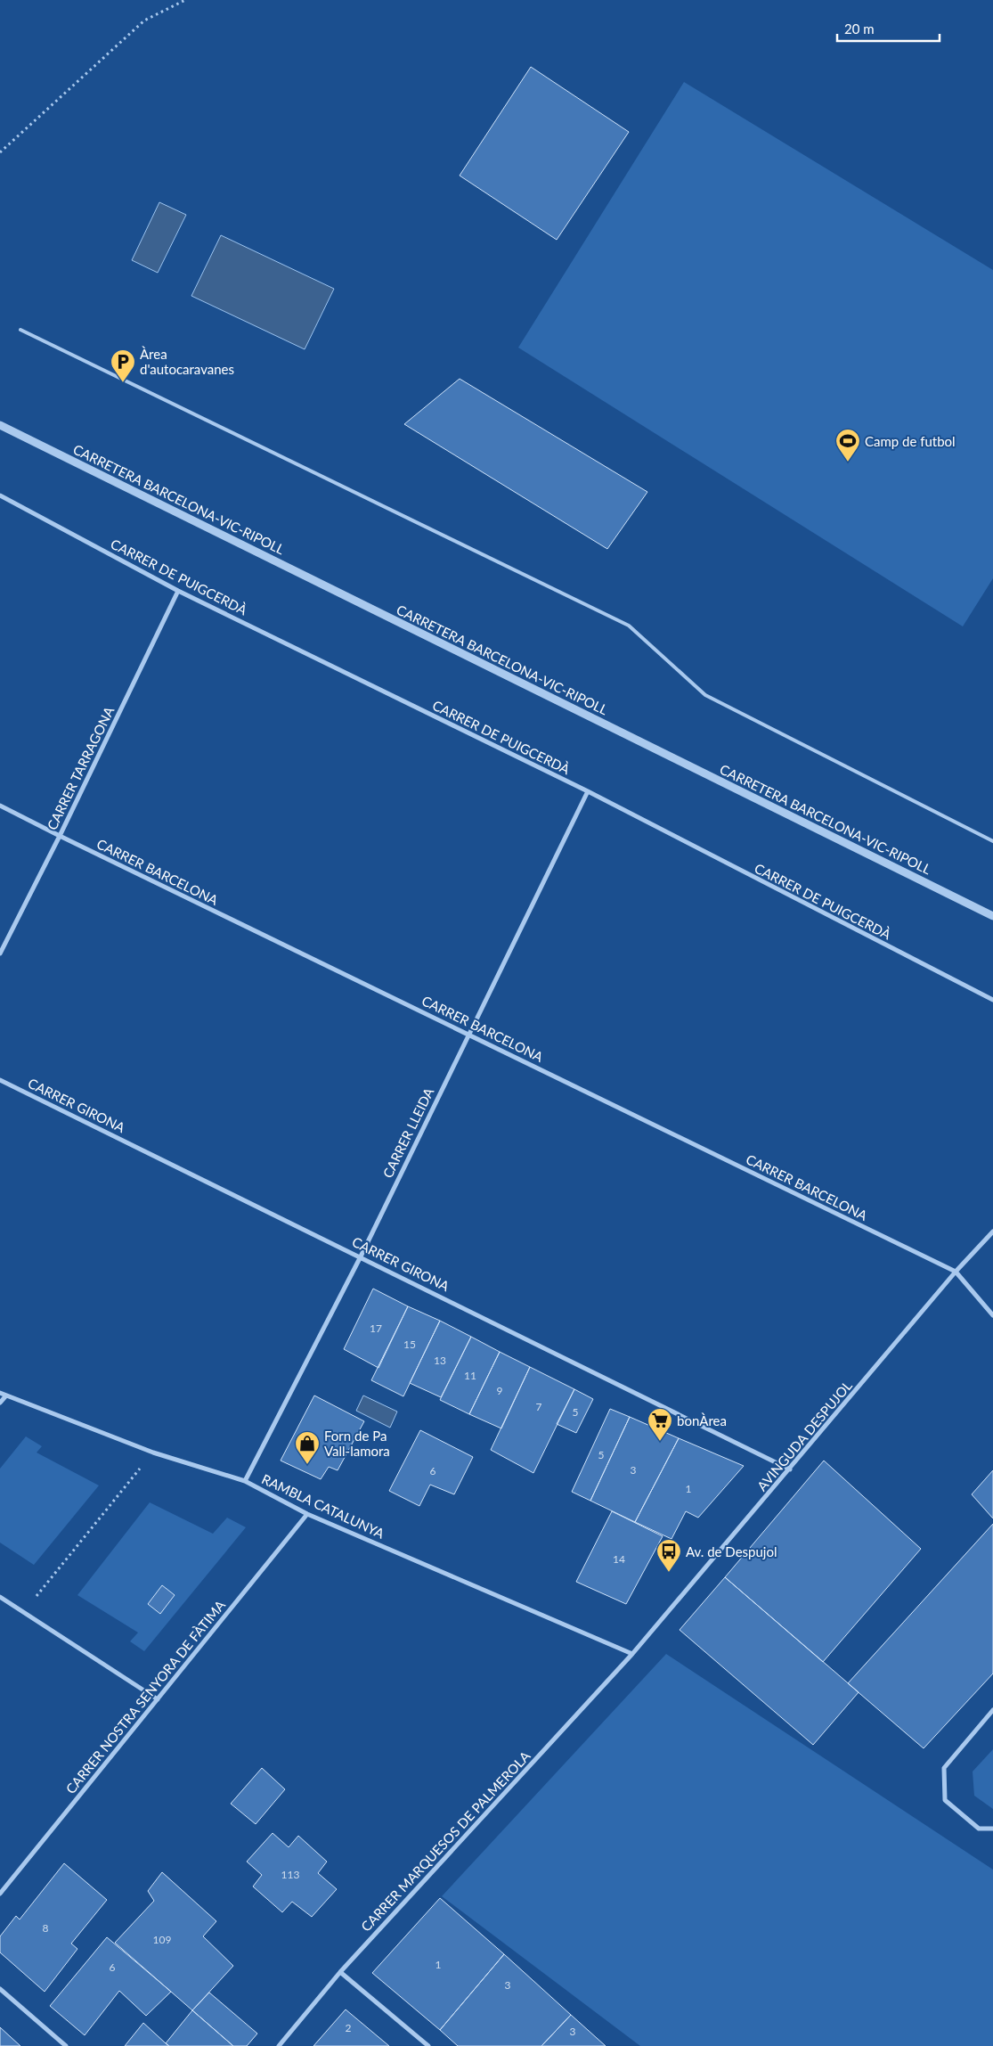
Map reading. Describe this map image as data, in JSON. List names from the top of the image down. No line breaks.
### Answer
{"streets":{"street":["CARRETERA BARCELONA-VIC-RIPOLL","CARRER DE PUIGCERDÀ","CARRER TARRAGONA","CARRER BARCELONA","CARRER GIRONA","CARRER LLEIDA","AVINGUDA DESPUJOL","RAMBLA CATALUNYA","CARRER NOSTRA SENYORA DE FÀTIMA","CARRER MARQUESOS DE PALMEROLA"]},"crossings":[["CARRER DE PUIGCERDÀ","CARRER TARRAGONA"],["CARRER DE PUIGCERDÀ","CARRER LLEIDA"],["CARRER TARRAGONA","CARRER BARCELONA"],["CARRER BARCELONA","CARRER LLEIDA"],["CARRER BARCELONA","AVINGUDA DESPUJOL"],["CARRER GIRONA","CARRER LLEIDA"],["CARRER GIRONA","AVINGUDA DESPUJOL"],["CARRER LLEIDA","RAMBLA CATALUNYA"],["AVINGUDA DESPUJOL","RAMBLA CATALUNYA"],["AVINGUDA DESPUJOL","CARRER MARQUESOS DE PALMEROLA"],["RAMBLA CATALUNYA","CARRER NOSTRA SENYORA DE FÀTIMA"],["RAMBLA CATALUNYA","CARRER MARQUESOS DE PALMEROLA"]],"places":{"parking":["Àrea d'autocaravanes"],"sports":["Camp de futbol"],"supermarket":["bonÀrea"],"shop":["Forn de Pa Vall-lamora"],"bus stop":["Av. de Despujol"]},"house_numbers":["17","15","13","11","9","7","5","5","3","6","1","14","113","8","109","1","6","3","2","3"],"scale_bar":"20 m"}
